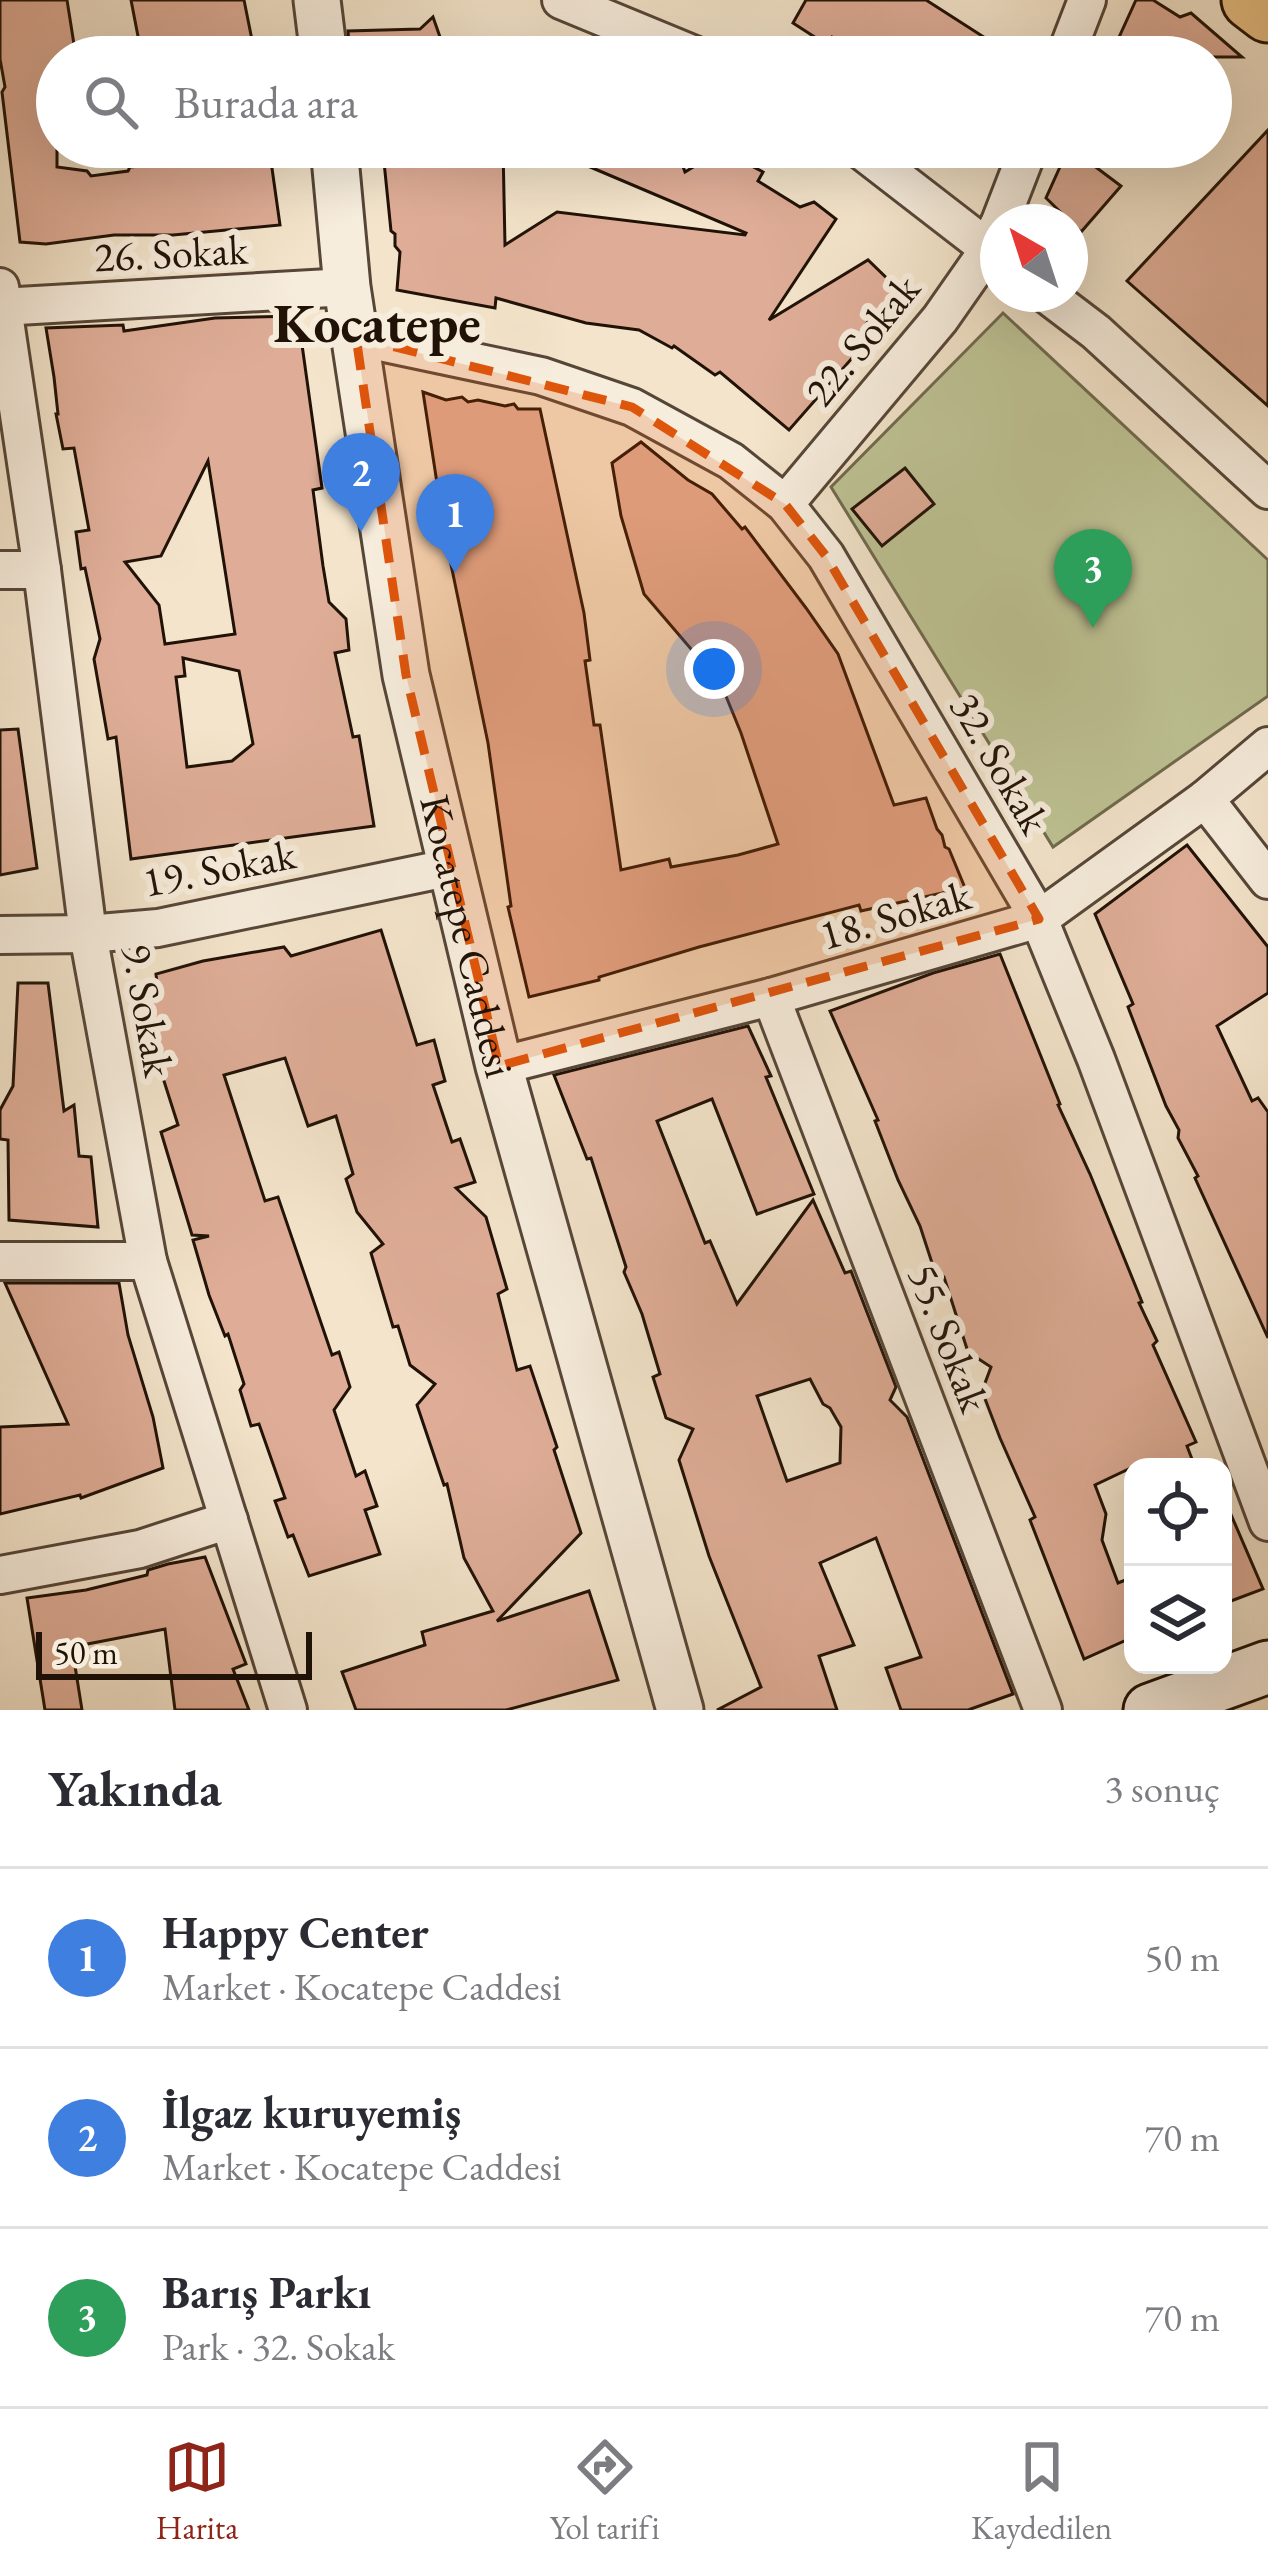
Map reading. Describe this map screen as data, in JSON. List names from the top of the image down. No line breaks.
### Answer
{"streets":{"street":["26. Sokak","22. Sokak","32. Sokak","19. Sokak","18. Sokak","Kocatepe Caddesi","9. Sokak","55. Sokak"]},"crossings":[["26. Sokak","Kocatepe Caddesi"],["26. Sokak","9. Sokak"],["22. Sokak","32. Sokak"],["32. Sokak","18. Sokak"],["32. Sokak","Kocatepe Caddesi"],["19. Sokak","Kocatepe Caddesi"],["19. Sokak","9. Sokak"],["18. Sokak","Kocatepe Caddesi"],["18. Sokak","55. Sokak"]],"districts":["Kocatepe"],"scale_bar":"50 m","north":"top left","page":{"search":"Burada ara","pins":["2","1","3"],"scale":"50 m","heading":["Yakında","3 sonuç"],"list":[{"mark":"1","name":"Happy Center","note":"Market · Kocatepe Caddesi","value":"50 m"},{"mark":"2","name":"İlgaz kuruyemiş","note":"Market · Kocatepe Caddesi","value":"70 m"},{"mark":"3","name":"Barış Parkı","note":"Park · 32. Sokak","value":"70 m"}],"nav":["Harita","Yol tarifi","Kaydedilen"]}}
